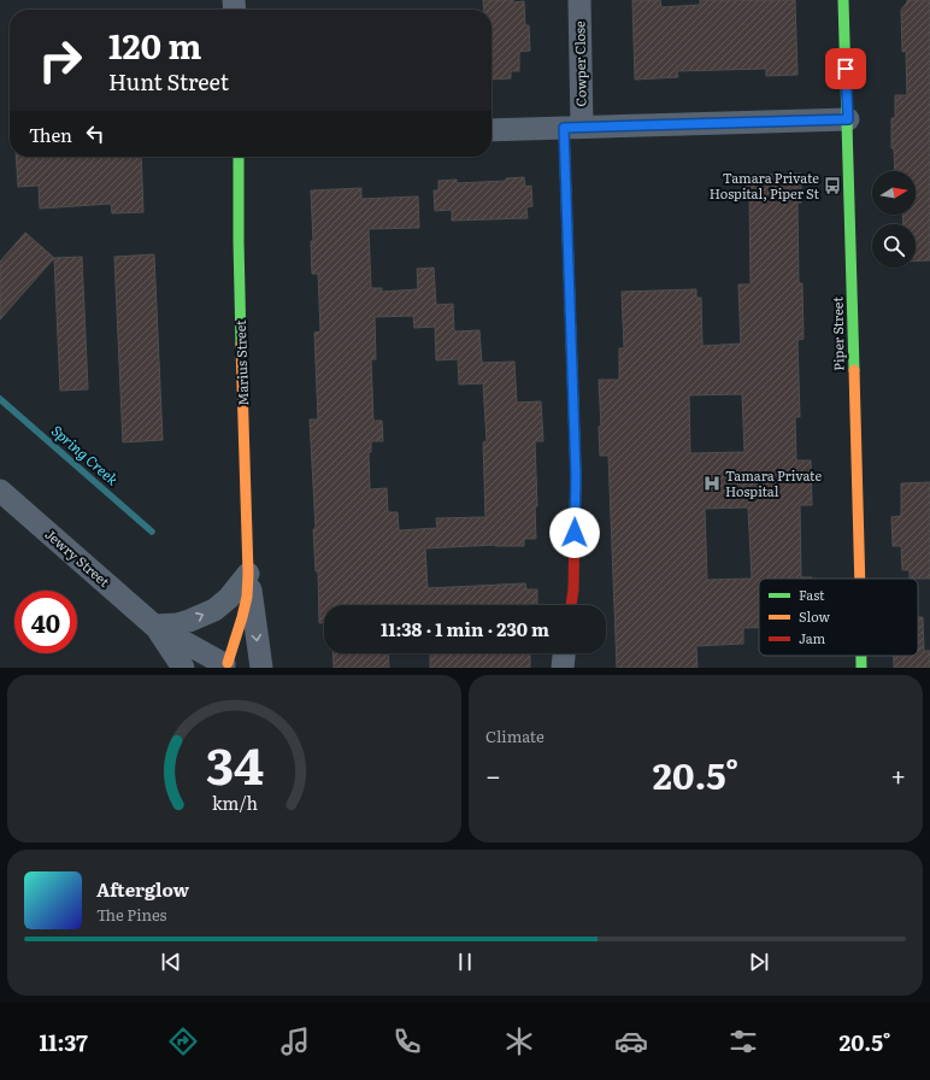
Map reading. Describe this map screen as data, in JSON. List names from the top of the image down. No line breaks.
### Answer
{"streets":{"street":["Cowper Close","Piper Street","Marius Street","Jewry Street"]},"crossings":[["Marius Street","Jewry Street"]],"water":["Spring Creek"],"places":{"bus stop":["Tamara Private Hospital, Piper St"],"hospital":["Tamara Private Hospital"]},"legend":["Fast","Slow","Jam"],"north":"right","page":{"turn":["120 m","Hunt Street"],"then":"Then","limit":"40","trip":"11:38 · 1 min · 230 m","tile":"Climate","heat":["−","20.5°","+"],"song":["Afterglow","The Pines"],"tabs":["11:37","20.5°"],"gauge":["34","km/h"]}}
